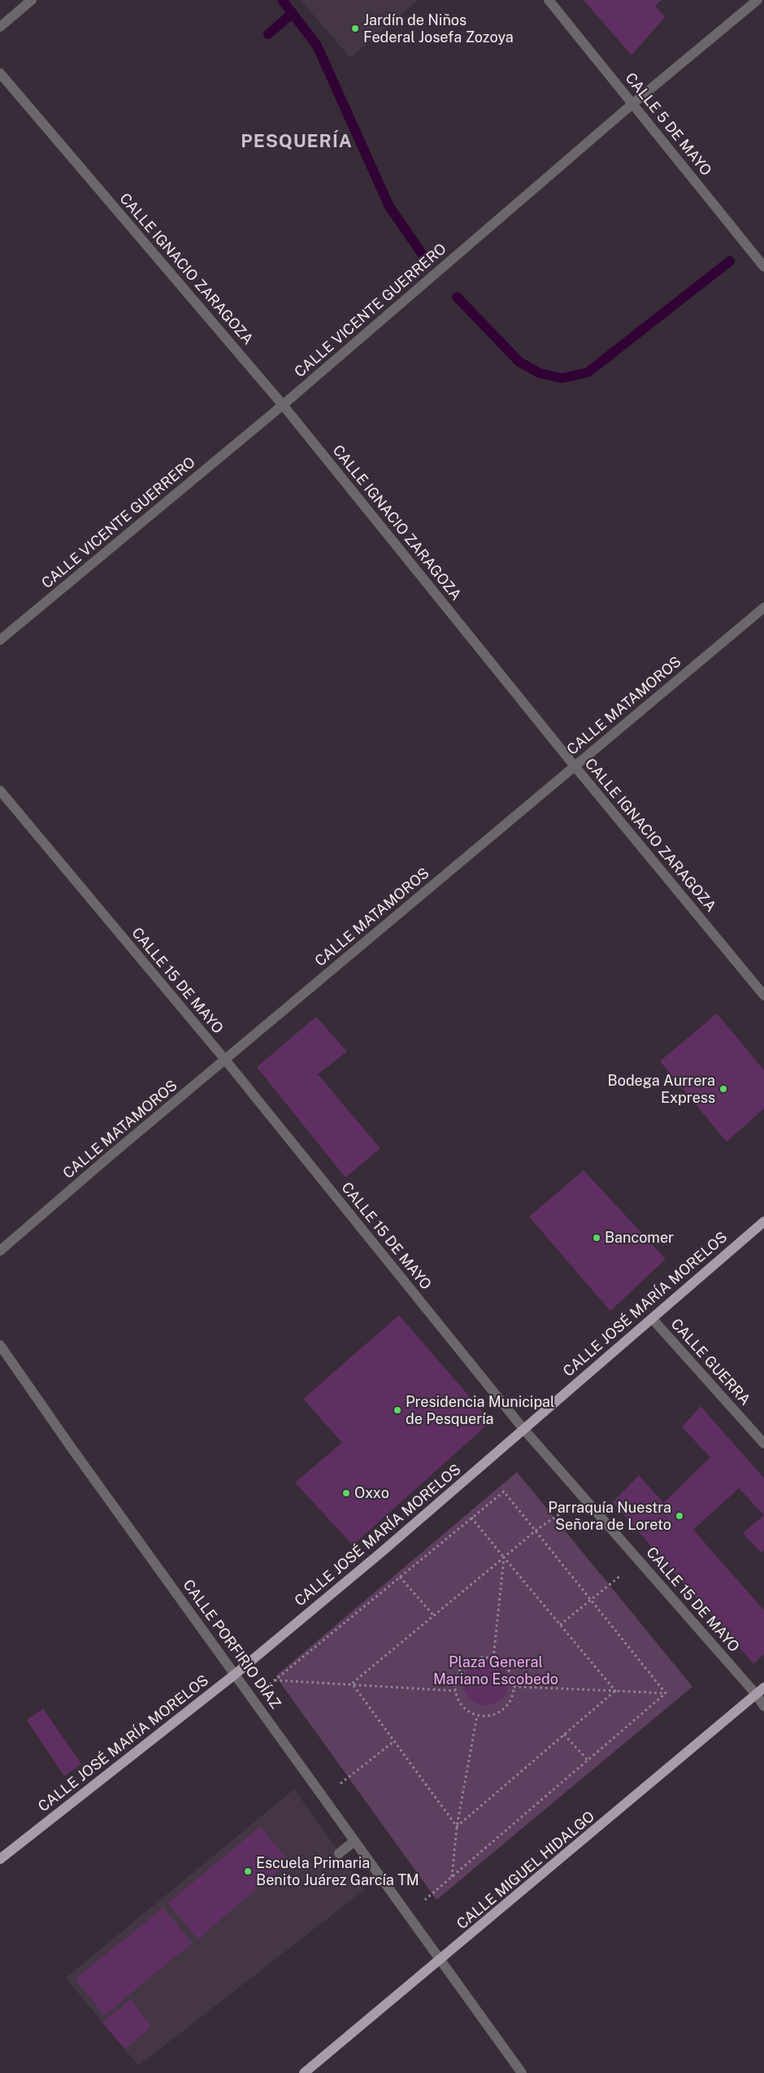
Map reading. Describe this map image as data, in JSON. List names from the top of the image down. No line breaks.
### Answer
{"streets":{"main road":["CALLE JOSÉ MARÍA MORELOS","CALLE MIGUEL HIDALGO"],"street":["CALLE 5 DE MAYO","CALLE IGNACIO ZARAGOZA","CALLE VICENTE GUERRERO","CALLE MATAMOROS","CALLE 15 DE MAYO","CALLE GUERRA","CALLE PORFIRIO DÍAZ"]},"crossings":[["CALLE 5 DE MAYO","CALLE VICENTE GUERRERO"],["CALLE IGNACIO ZARAGOZA","CALLE VICENTE GUERRERO"],["CALLE IGNACIO ZARAGOZA","CALLE MATAMOROS"],["CALLE MATAMOROS","CALLE 15 DE MAYO"],["CALLE 15 DE MAYO","CALLE JOSÉ MARÍA MORELOS"],["CALLE 15 DE MAYO","CALLE MIGUEL HIDALGO"],["CALLE JOSÉ MARÍA MORELOS","CALLE GUERRA"],["CALLE JOSÉ MARÍA MORELOS","CALLE PORFIRIO DÍAZ"],["CALLE PORFIRIO DÍAZ","CALLE MIGUEL HIDALGO"]],"districts":["PESQUERÍA"],"parks":["Plaza General Mariano Escobedo"],"places":["Jardín de Niños Federal Josefa Zozoya","Bodega Aurrera Express","Bancomer","Presidencia Municipal de Pesquería","Oxxo","Parraquía Nuestra Señora de Loreto","Escuela Primaria Benito Juárez García TM"]}
